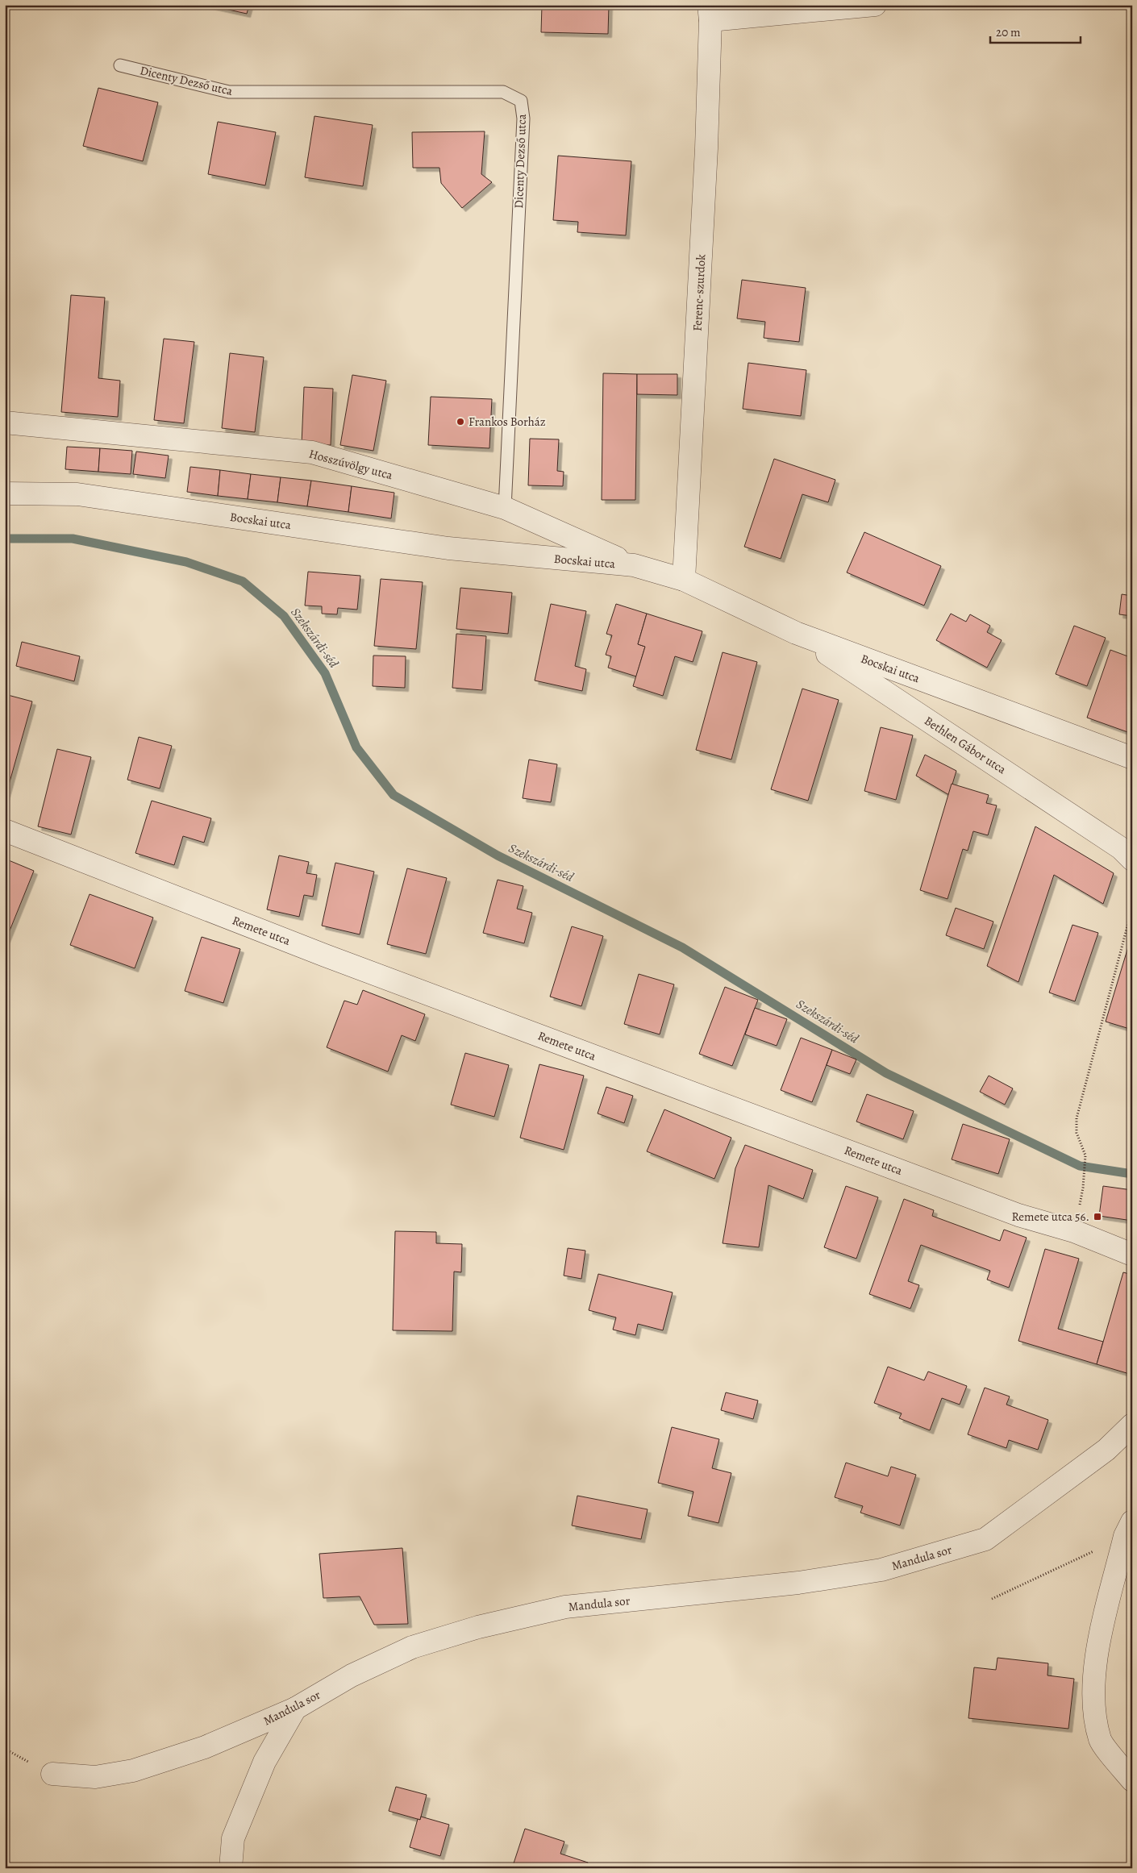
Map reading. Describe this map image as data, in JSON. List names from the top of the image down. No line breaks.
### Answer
{"streets":{"street":["Ferenc-szurdok","Hosszúvölgy utca","Bocskai utca","Bethlen Gábor utca","Remete utca","Mandula sor"],"lane":["Dicenty Dezső utca"]},"crossings":[["Dicenty Dezső utca","Hosszúvölgy utca"],["Ferenc-szurdok","Bocskai utca"],["Hosszúvölgy utca","Bocskai utca"],["Bocskai utca","Bethlen Gábor utca"]],"water":["Szekszárdi-séd"],"places":{"other":["Frankos Borház"],"transit":["Remete utca 56."]},"scale_bar":"20 m"}
